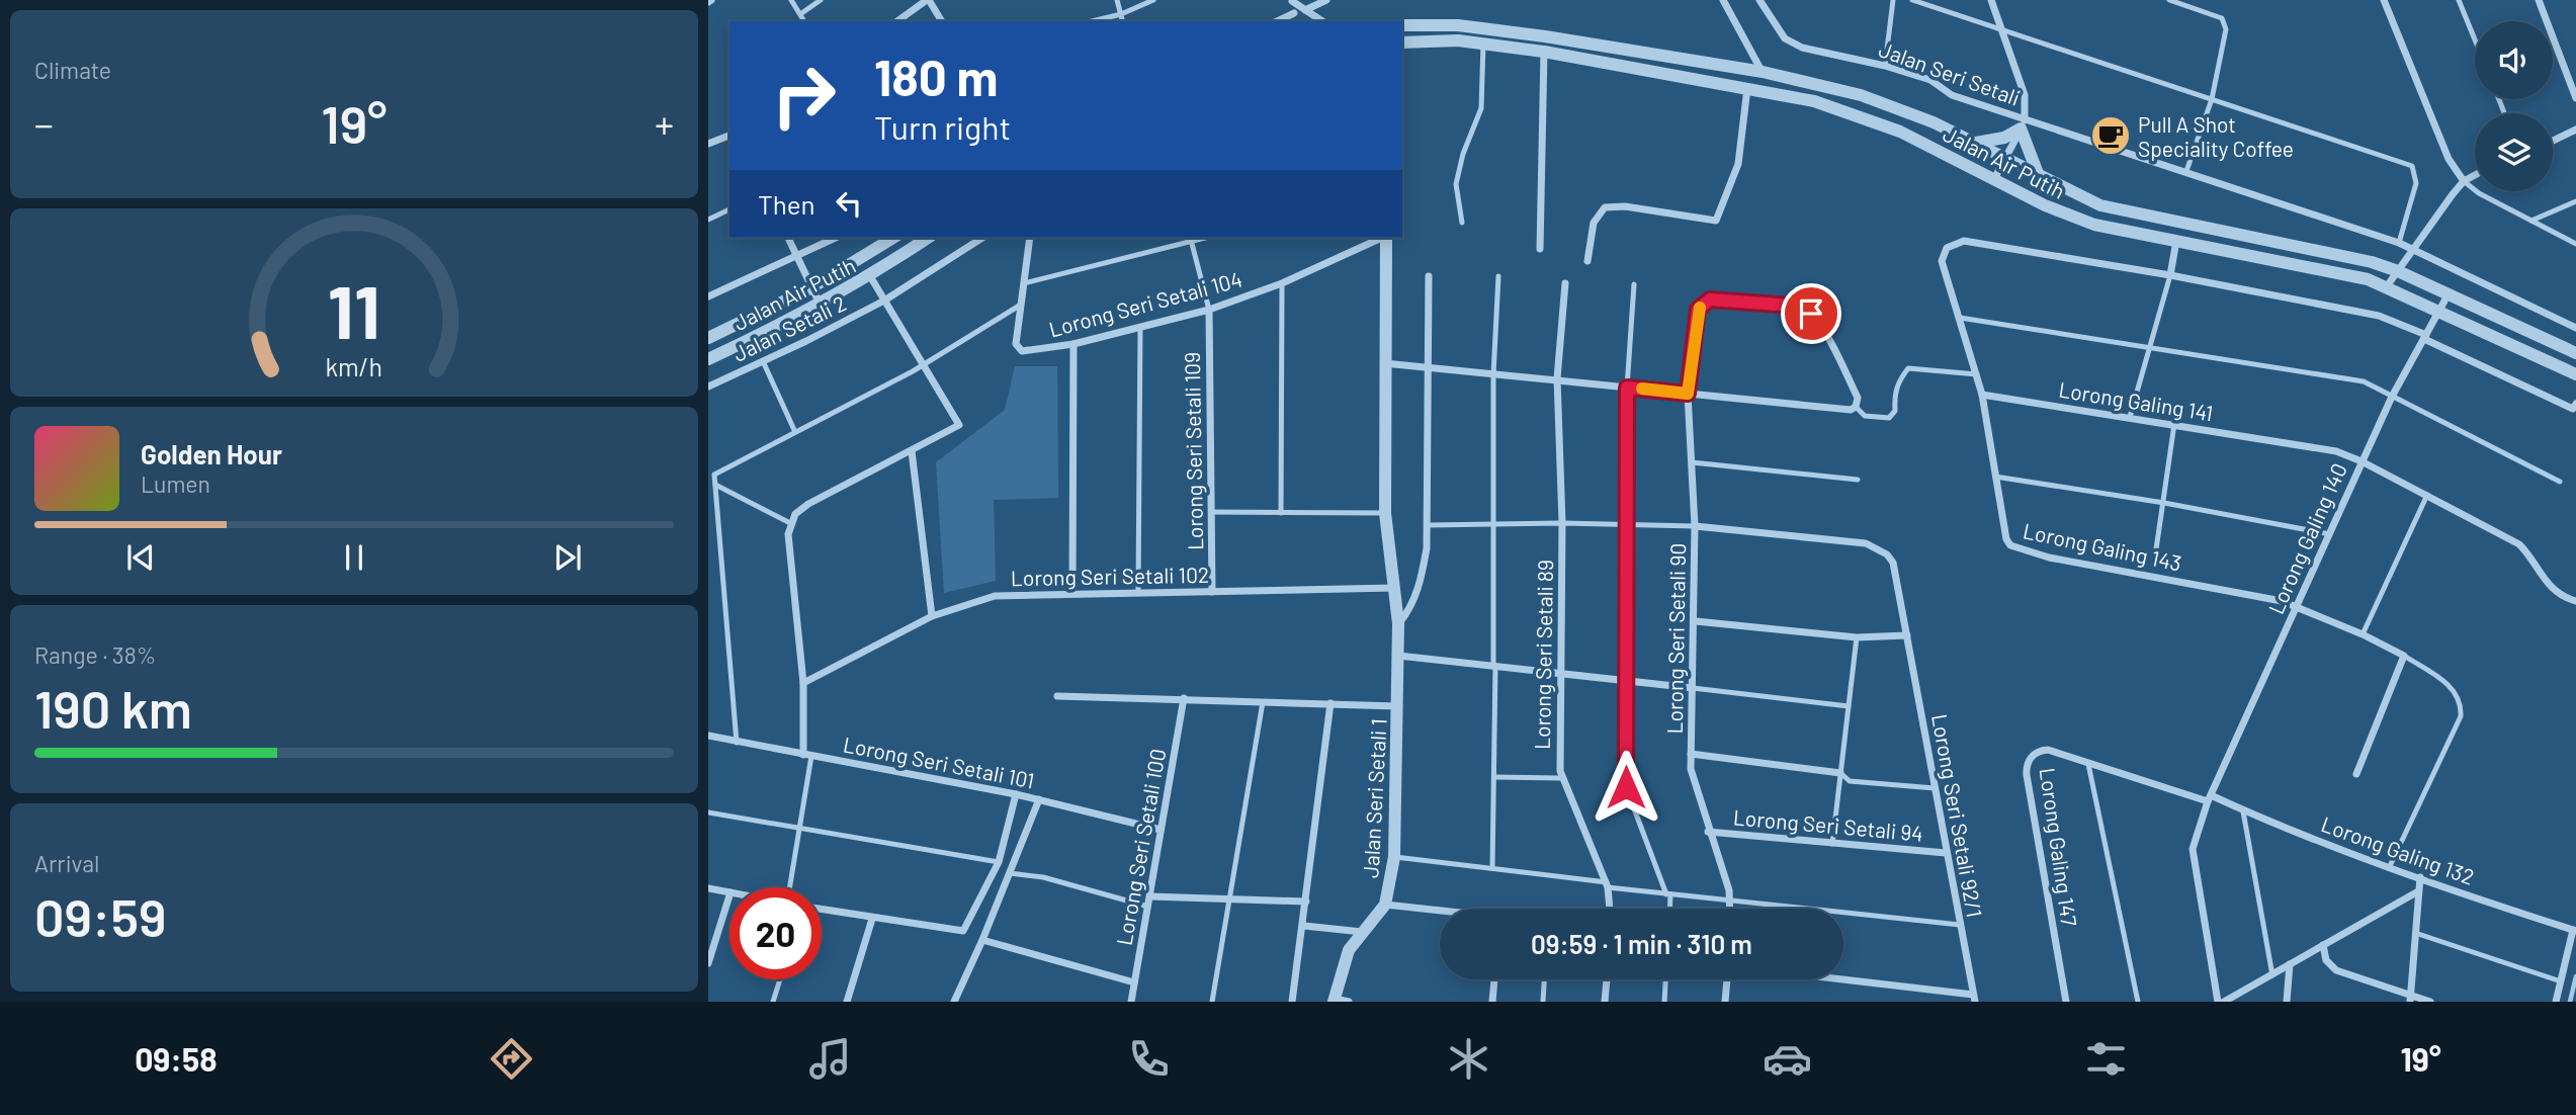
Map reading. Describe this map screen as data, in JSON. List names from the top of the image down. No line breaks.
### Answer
{"streets":{"street":["Jalan Seri Setali","Jalan Air Putih","Lorong Seri Setali 104","Jalan Setali 2","Lorong Galing 141","Lorong Seri Setali 109","Lorong Galing 140","Lorong Galing 143","Lorong Seri Setali 102","Lorong Seri Setali 90","Lorong Seri Setali 89","Lorong Seri Setali 101","Jalan Seri Setali 1","Lorong Seri Setali 92/1","Lorong Seri Setali 94","Lorong Seri Setali 100","Lorong Galing 147","Lorong Galing 132"]},"crossings":[["Jalan Air Putih","Lorong Galing 140"],["Lorong Seri Setali 104","Lorong Seri Setali 109"],["Lorong Galing 141","Lorong Galing 140"],["Lorong Galing 141","Lorong Galing 143"],["Lorong Seri Setali 109","Lorong Seri Setali 102"],["Lorong Galing 140","Lorong Galing 143"],["Lorong Galing 140","Lorong Galing 147"],["Lorong Galing 140","Lorong Galing 132"],["Lorong Seri Setali 102","Jalan Seri Setali 1"],["Lorong Seri Setali 90","Lorong Seri Setali 92/1"],["Lorong Seri Setali 90","Lorong Seri Setali 94"],["Lorong Seri Setali 101","Lorong Seri Setali 100"],["Lorong Seri Setali 92/1","Lorong Seri Setali 94"],["Lorong Galing 147","Lorong Galing 132"]],"places":{"cafe":["Pull A Shot Speciality Coffee"]},"page":{"tile":["Climate",["Range · 38%","190 km"],["Arrival","09:59"]],"turn":["180 m","Turn right"],"heat":["−","19°","+"],"then":"Then","song":["Golden Hour","Lumen"],"limit":"20","trip":"09:59 · 1 min · 310 m","tabs":["09:58","19°"],"gauge":["11","km/h"]}}
